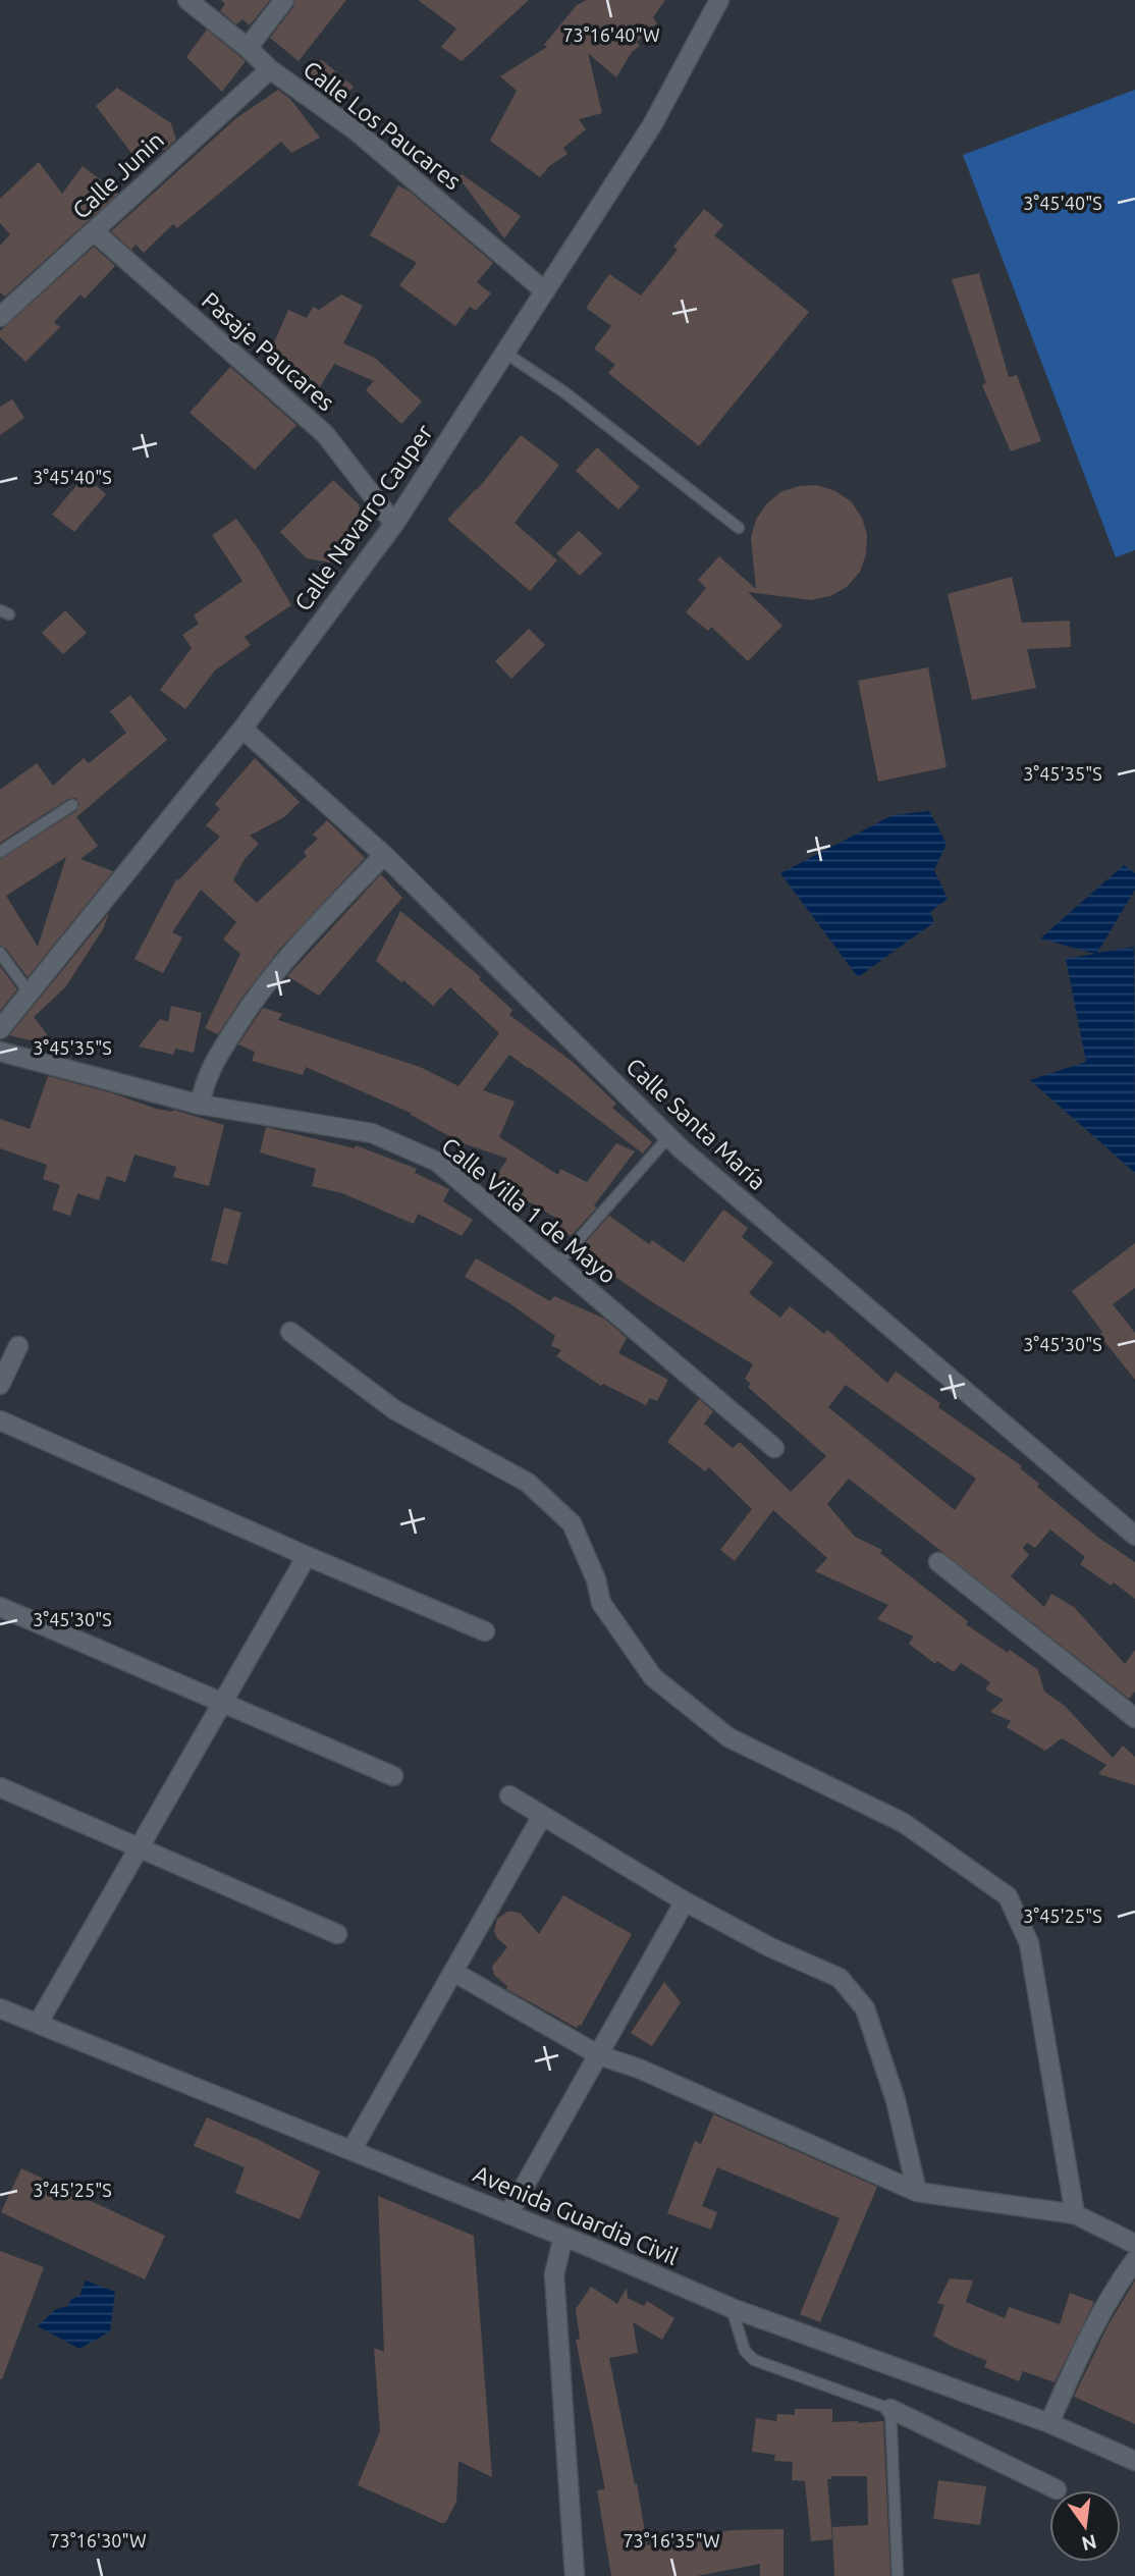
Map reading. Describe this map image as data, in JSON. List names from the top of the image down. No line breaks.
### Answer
{"streets":{"street":["Calle Los Paucares","Calle Junin","Pasaje Paucares","Calle Navarro Cauper","Calle Santa María","Calle Villa 1 de Mayo","Avenida Guardia Civil"]},"crossings":[["Calle Los Paucares","Calle Junin"],["Calle Los Paucares","Calle Navarro Cauper"],["Calle Junin","Pasaje Paucares"],["Pasaje Paucares","Calle Navarro Cauper"],["Calle Navarro Cauper","Calle Santa María"]],"north":"bottom","coordinates":["73°16'40\"W","3°45'40\"S","3°45'35\"S","3°45'30\"S","3°45'25\"S","73°16'30\"W","73°16'35\"W"]}
